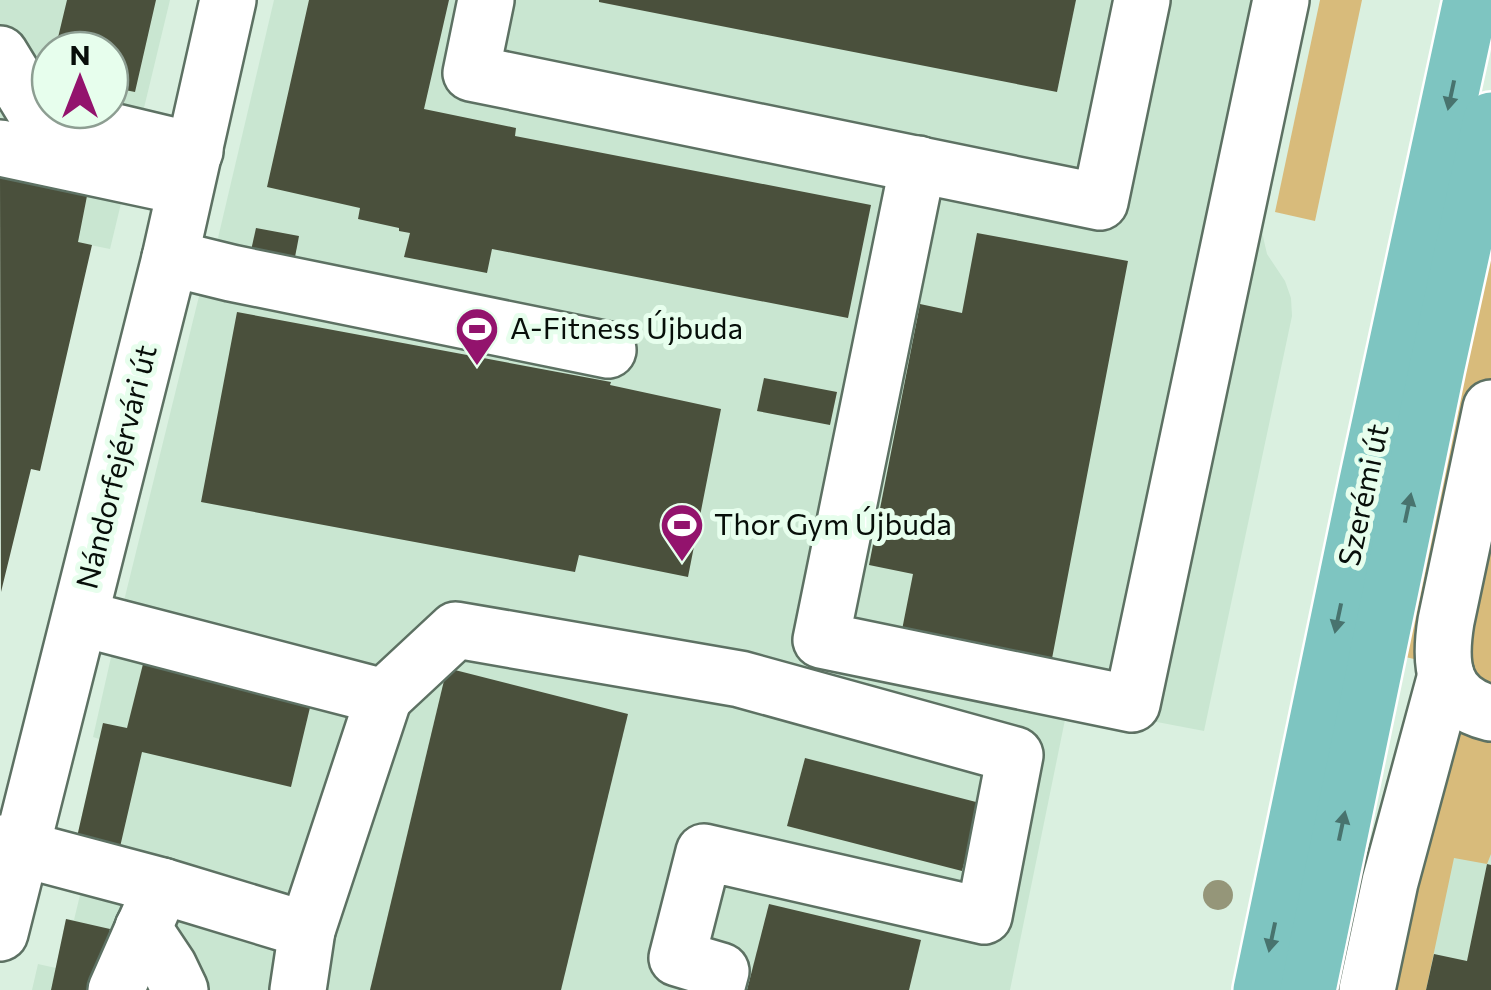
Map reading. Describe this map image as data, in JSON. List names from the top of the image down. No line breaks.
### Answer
{"streets":{"main road":["Szerémi út"],"street":["Nándorfejérvári út"]},"places":{"sports":["A-Fitness Újbuda","Thor Gym Újbuda"]},"north":"top"}
